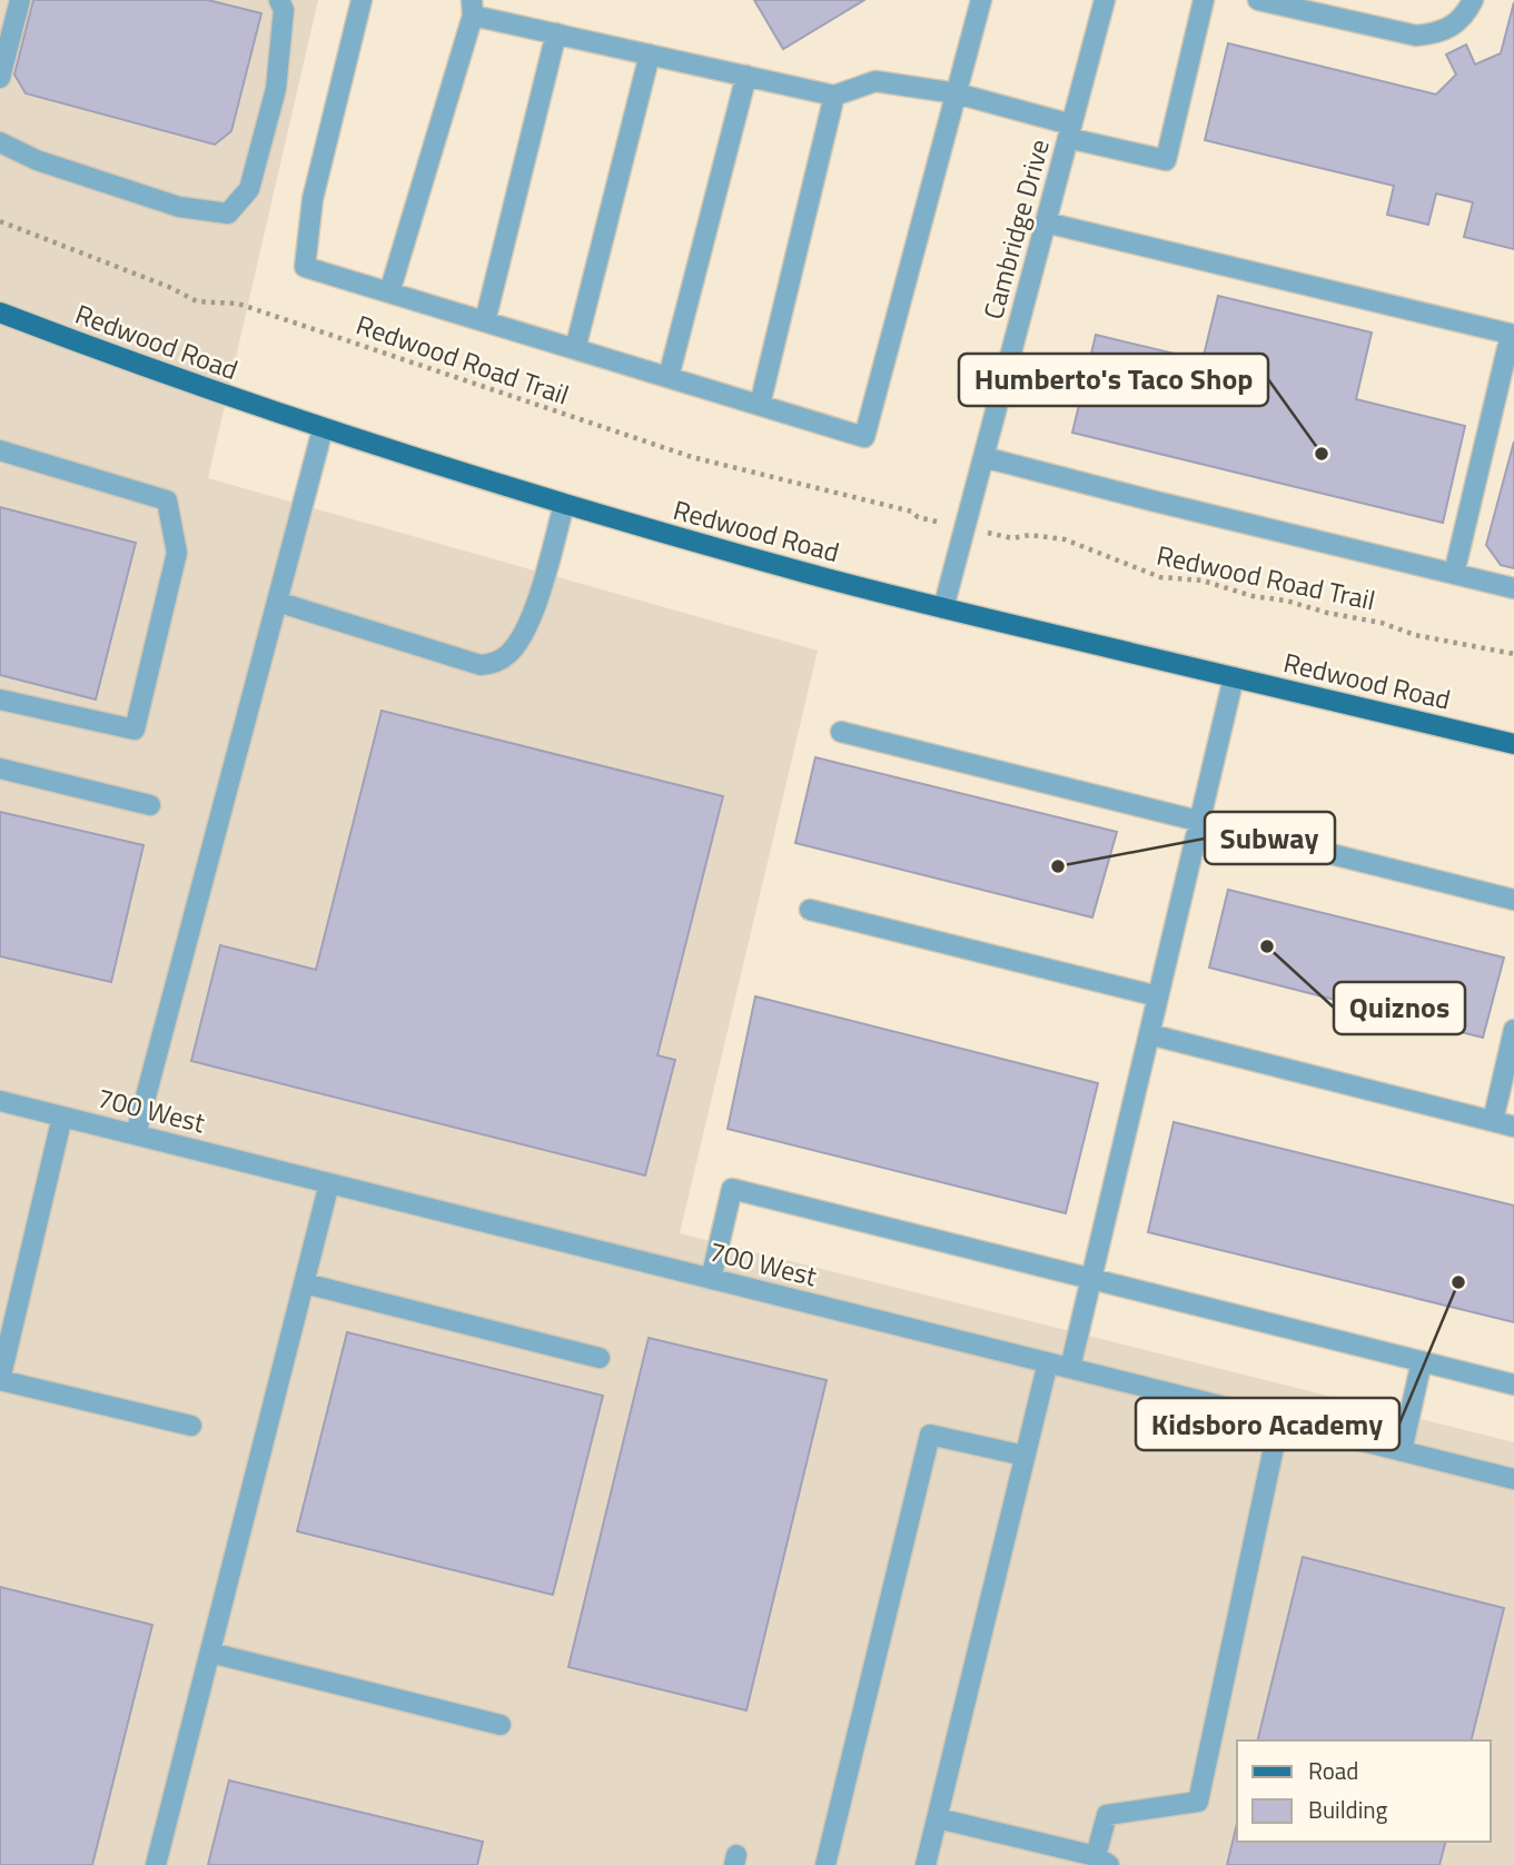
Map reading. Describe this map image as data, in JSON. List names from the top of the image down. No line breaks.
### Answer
{"streets":{"main road":["Redwood Road"],"street":["Cambridge Drive","700 West"],"path":["Redwood Road Trail"]},"crossings":[["Cambridge Drive","Redwood Road"]],"places":["Humberto's Taco Shop","Subway","Quiznos","Kidsboro Academy"],"legend":["Road","Building"]}
